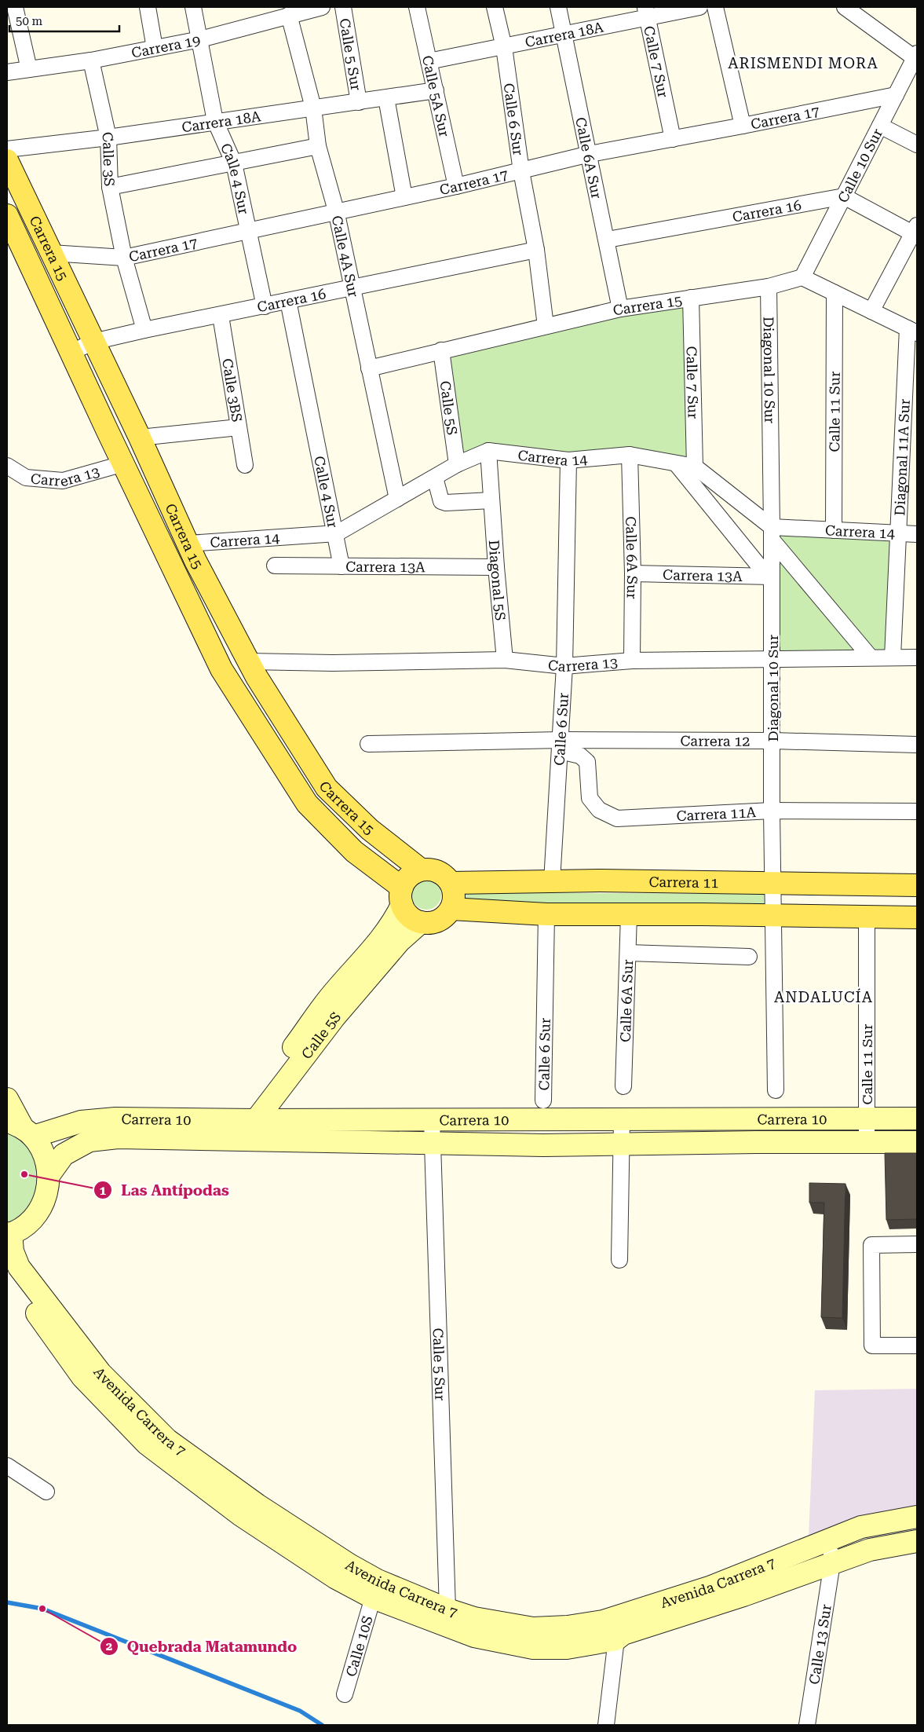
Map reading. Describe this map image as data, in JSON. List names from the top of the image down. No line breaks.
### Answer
{"streets":{"main road":["Carrera 15","Calle 5S","Carrera 11","Carrera 10","Avenida Carrera 7"],"street":["Carrera 18A","Carrera 19","Calle 5 Sur","Calle 7 Sur","Calle 5A Sur","Carrera 17","Calle 6 Sur","Calle 6A Sur","Calle 3S","Calle 10 Sur","Calle 4 Sur","Carrera 16","Calle 4A Sur","Diagonal 10 Sur","Calle 3BS","Calle 11 Sur","Carrera 14","Diagonal 11A Sur","Carrera 13","Carrera 13A","Diagonal 5S","Carrera 12","Carrera 11A","Calle 13 Sur","Calle 10S"]},"crossings":[["Carrera 18A","Calle 5 Sur"],["Carrera 18A","Calle 7 Sur"],["Carrera 18A","Calle 5A Sur"],["Carrera 18A","Calle 6 Sur"],["Carrera 18A","Calle 6A Sur"],["Carrera 18A","Calle 3S"],["Carrera 18A","Calle 4 Sur"],["Carrera 18A","Calle 4A Sur"],["Carrera 19","Calle 3S"],["Carrera 19","Calle 4 Sur"],["Carrera 19","Calle 4A Sur"],["Calle 5 Sur","Carrera 10"],["Calle 5 Sur","Avenida Carrera 7"],["Calle 7 Sur","Carrera 17"],["Calle 7 Sur","Carrera 15"],["Calle 7 Sur","Carrera 14"],["Calle 5A Sur","Carrera 17"],["Carrera 17","Calle 6 Sur"],["Carrera 17","Calle 6A Sur"],["Carrera 17","Calle 3S"],["Carrera 17","Calle 10 Sur"],["Carrera 17","Calle 4 Sur"],["Carrera 17","Carrera 15"],["Carrera 17","Calle 4A Sur"],["Calle 6 Sur","Carrera 16"],["Calle 6 Sur","Carrera 15"],["Calle 6 Sur","Carrera 14"],["Calle 6 Sur","Carrera 13"],["Calle 6 Sur","Carrera 12"],["Calle 6 Sur","Carrera 11A"],["Calle 6 Sur","Carrera 11"],["Calle 6A Sur","Carrera 16"],["Calle 6A Sur","Carrera 15"],["Calle 6A Sur","Carrera 14"],["Calle 6A Sur","Carrera 13"],["Calle 6A Sur","Carrera 13A"],["Calle 3S","Carrera 16"],["Calle 10 Sur","Carrera 16"],["Calle 10 Sur","Carrera 15"],["Calle 4 Sur","Carrera 16"],["Calle 4 Sur","Carrera 14"],["Calle 4 Sur","Carrera 13A"],["Carrera 16","Carrera 15"],["Carrera 16","Calle 4A Sur"],["Carrera 16","Calle 3BS"],["Carrera 15","Calle 4A Sur"],["Carrera 15","Diagonal 10 Sur"],["Carrera 15","Calle 5S"],["Carrera 15","Carrera 14"],["Carrera 15","Carrera 13"],["Carrera 15","Carrera 11"],["Calle 4A Sur","Carrera 14"],["Diagonal 10 Sur","Carrera 14"],["Diagonal 10 Sur","Carrera 13"],["Diagonal 10 Sur","Carrera 13A"],["Diagonal 10 Sur","Carrera 12"],["Diagonal 10 Sur","Carrera 11A"],["Diagonal 10 Sur","Carrera 11"],["Calle 5S","Carrera 14"],["Calle 5S","Carrera 11"],["Calle 5S","Carrera 10"],["Calle 11 Sur","Carrera 14"],["Calle 11 Sur","Carrera 10"],["Carrera 14","Diagonal 11A Sur"],["Diagonal 11A Sur","Carrera 13"],["Carrera 13","Diagonal 5S"],["Carrera 13A","Diagonal 5S"],["Carrera 12","Carrera 11A"],["Avenida Carrera 7","Calle 13 Sur"],["Avenida Carrera 7","Calle 10S"]],"districts":["ARISMENDI MORA","ANDALUCÍA"],"places":["Las Antípodas","Quebrada Matamundo"],"scale_bar":"50 m"}
